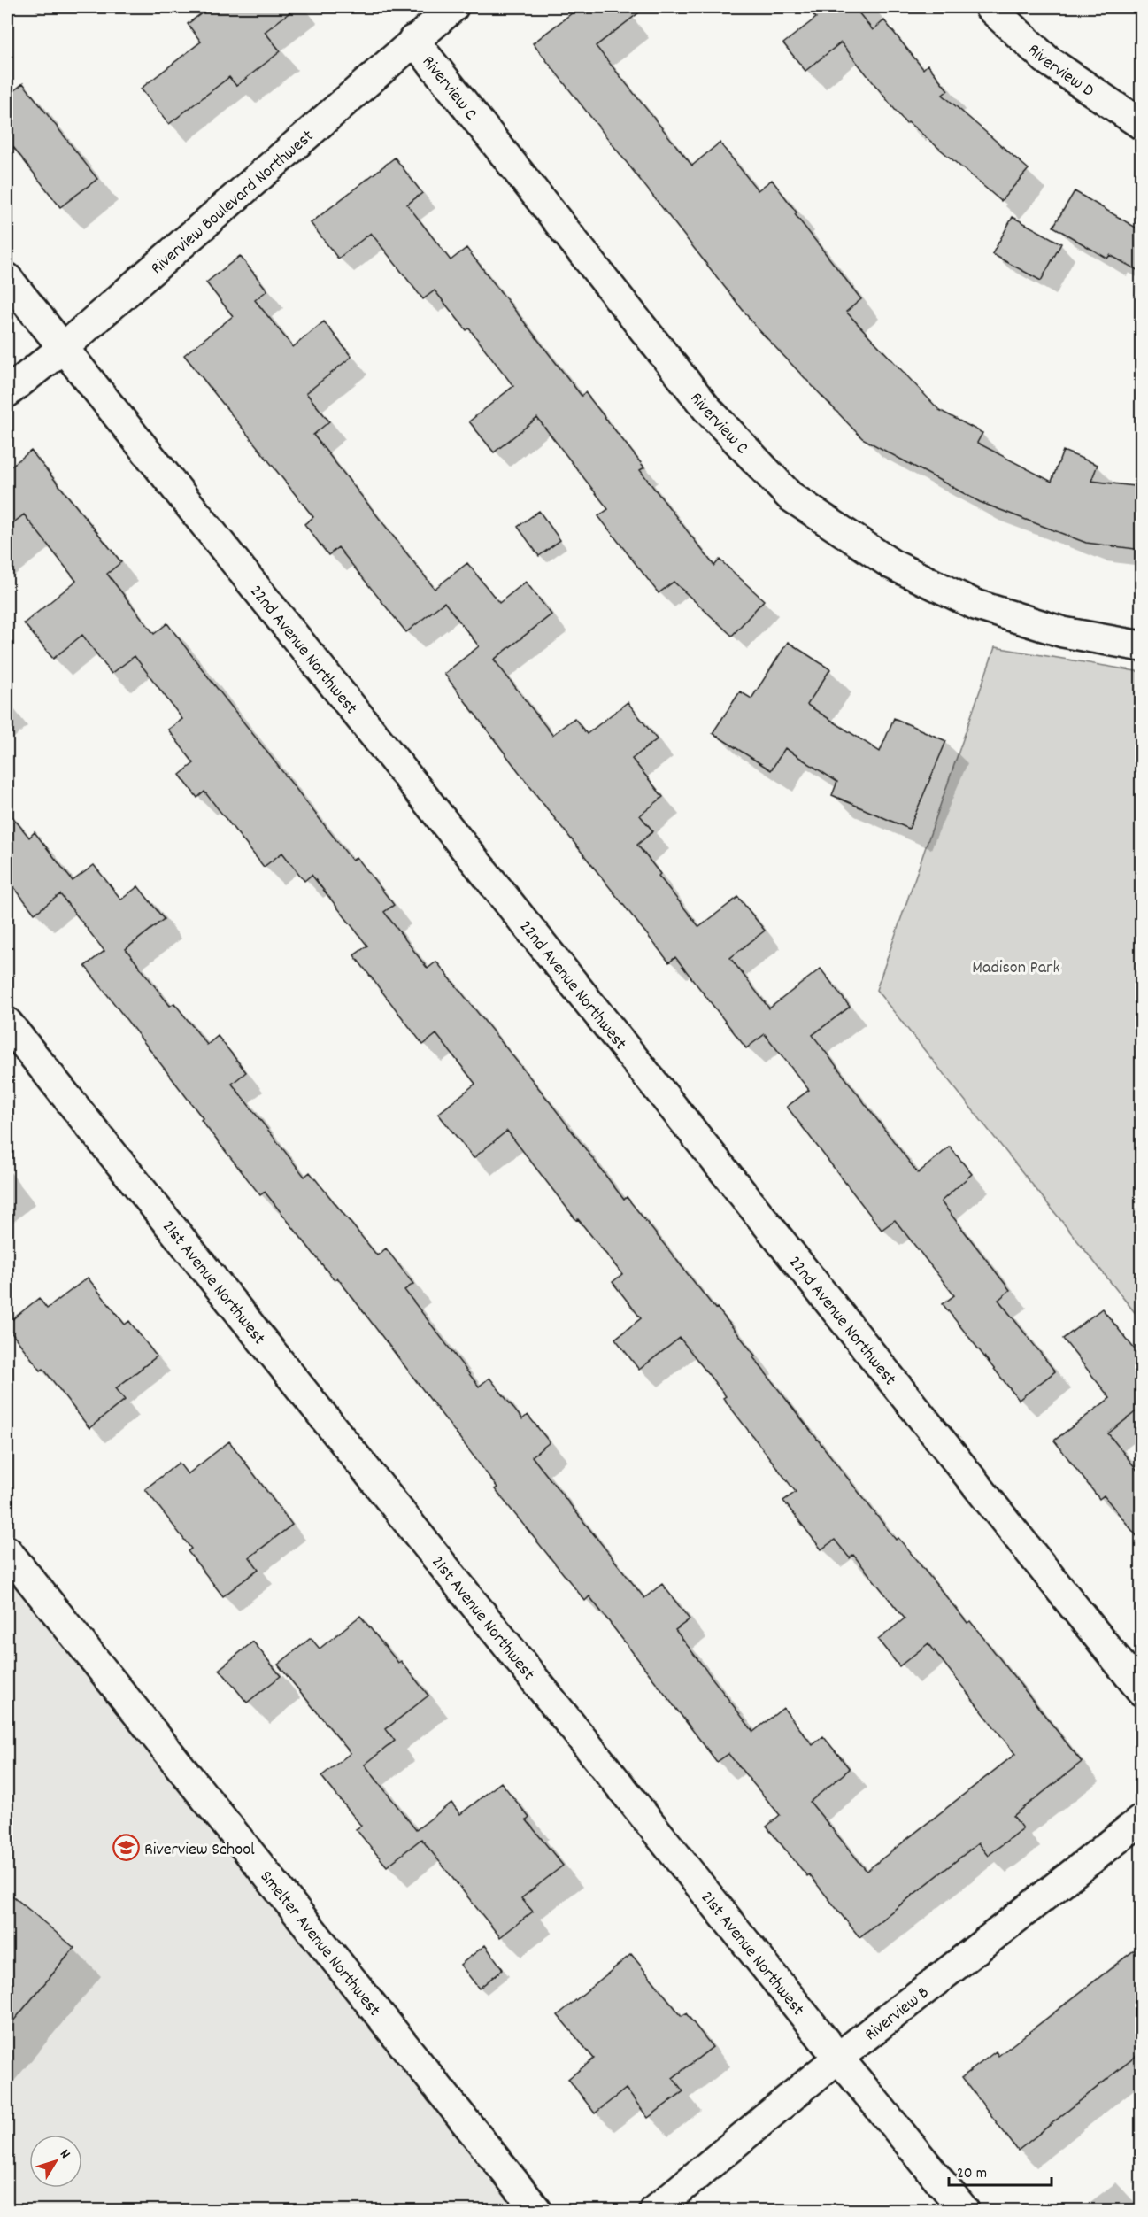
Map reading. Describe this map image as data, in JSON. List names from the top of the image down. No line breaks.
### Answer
{"streets":{"street":["Riverview D","Riverview C","Riverview Boulevard Northwest","22nd Avenue Northwest","21st Avenue Northwest","Smelter Avenue Northwest","Riverview B"]},"crossings":[["Riverview C","Riverview Boulevard Northwest"],["Riverview Boulevard Northwest","22nd Avenue Northwest"],["21st Avenue Northwest","Riverview B"]],"parks":["Madison Park"],"places":{"school or university":["Riverview School"]},"scale_bar":"20 m","north":"top right"}
